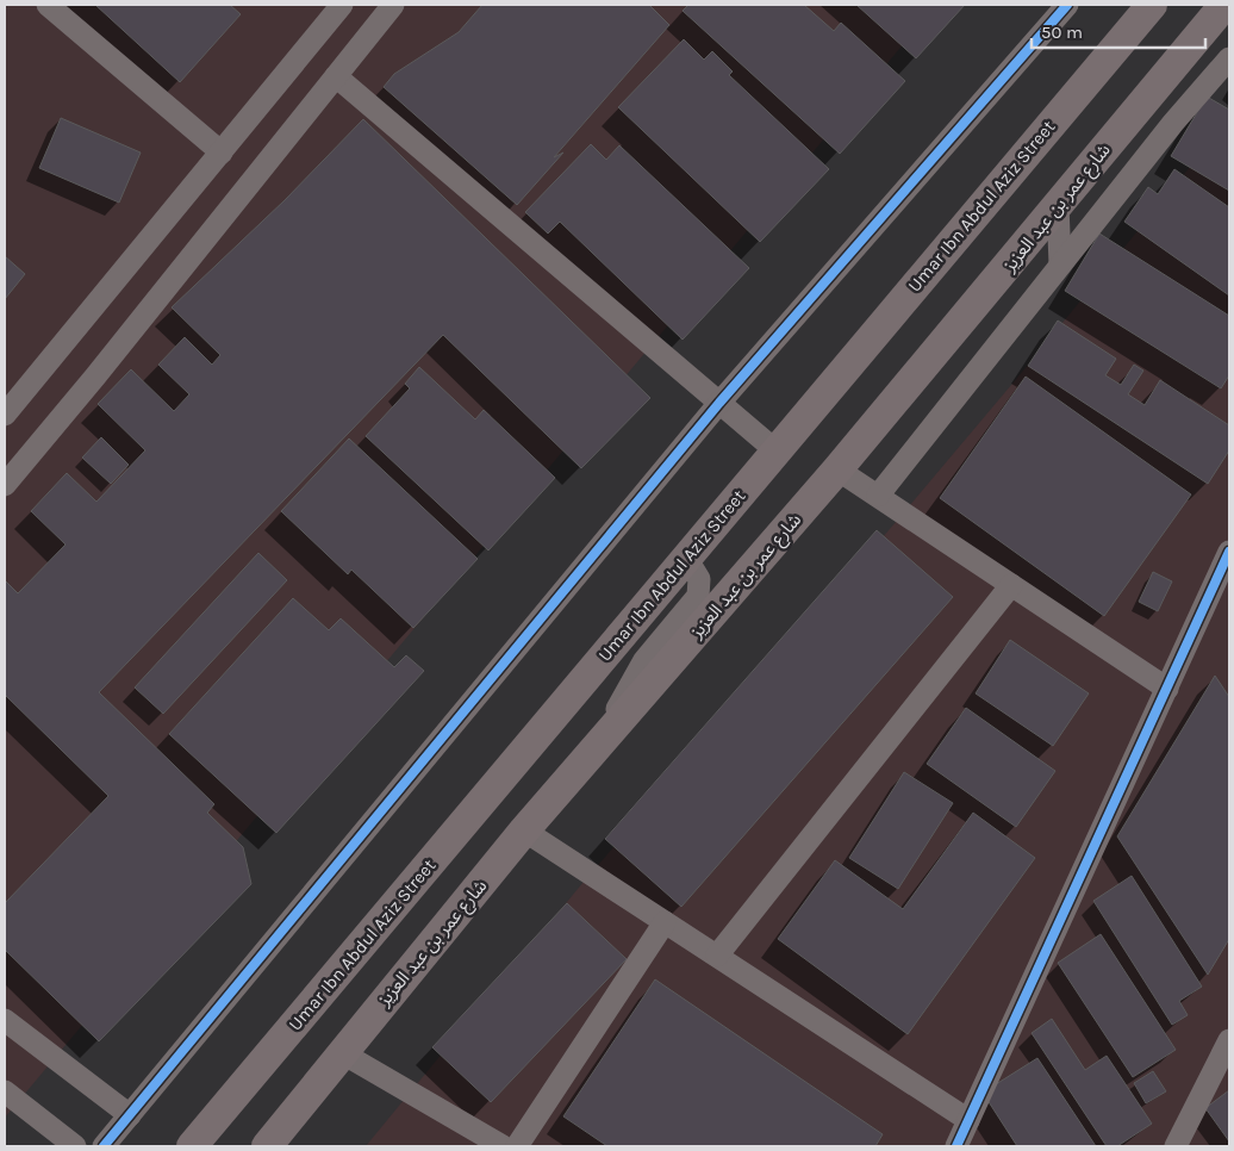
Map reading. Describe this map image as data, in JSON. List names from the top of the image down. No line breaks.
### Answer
{"streets":{"main road":["Umar Ibn Abdul Aziz Street","شارع عمر بن عبد العزيز"]},"scale_bar":"50 m"}
